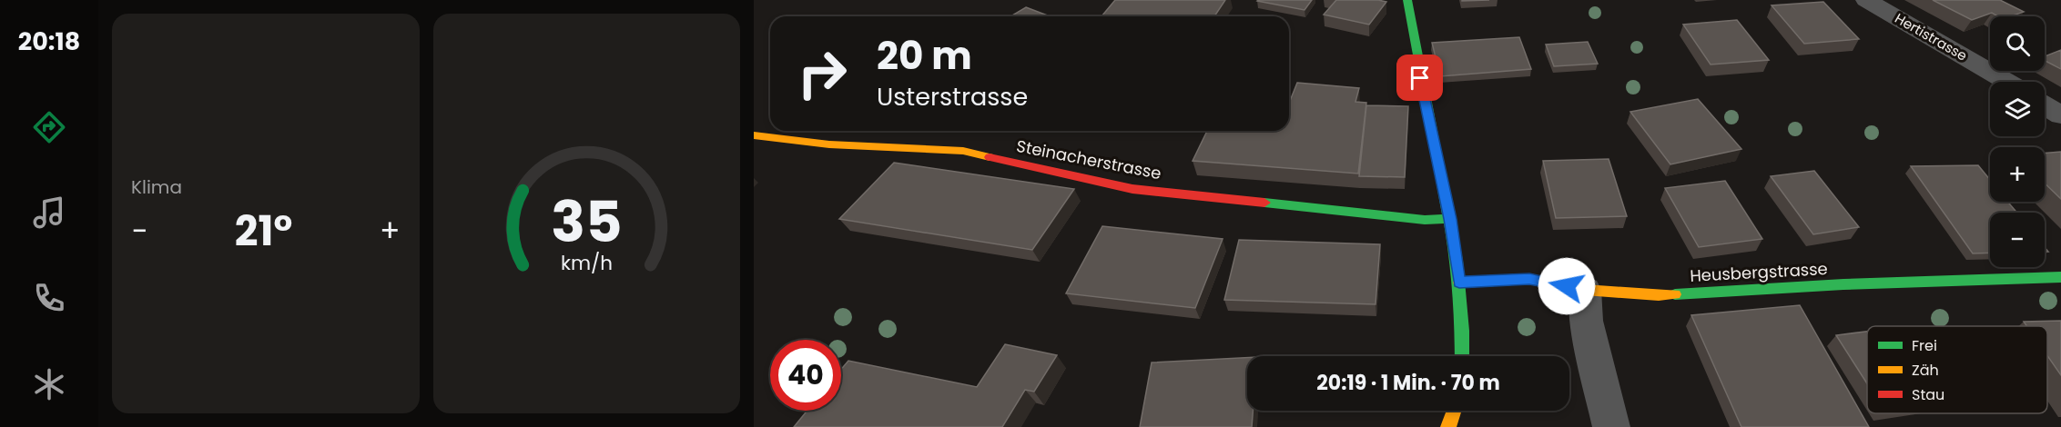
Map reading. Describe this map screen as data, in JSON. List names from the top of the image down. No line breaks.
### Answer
{"streets":{"street":["Hertistrasse","Steinacherstrasse","Heusbergstrasse"]},"legend":["Frei","Zäh","Stau"],"page":{"tabs":"20:18","tile":"Klima","map_buttons":["+","−"],"turn":["20 m","Usterstrasse"],"heat":["−","21°","+"],"limit":"40","trip":"20:19 · 1 Min. · 70 m","gauge":["35","km/h"]}}
